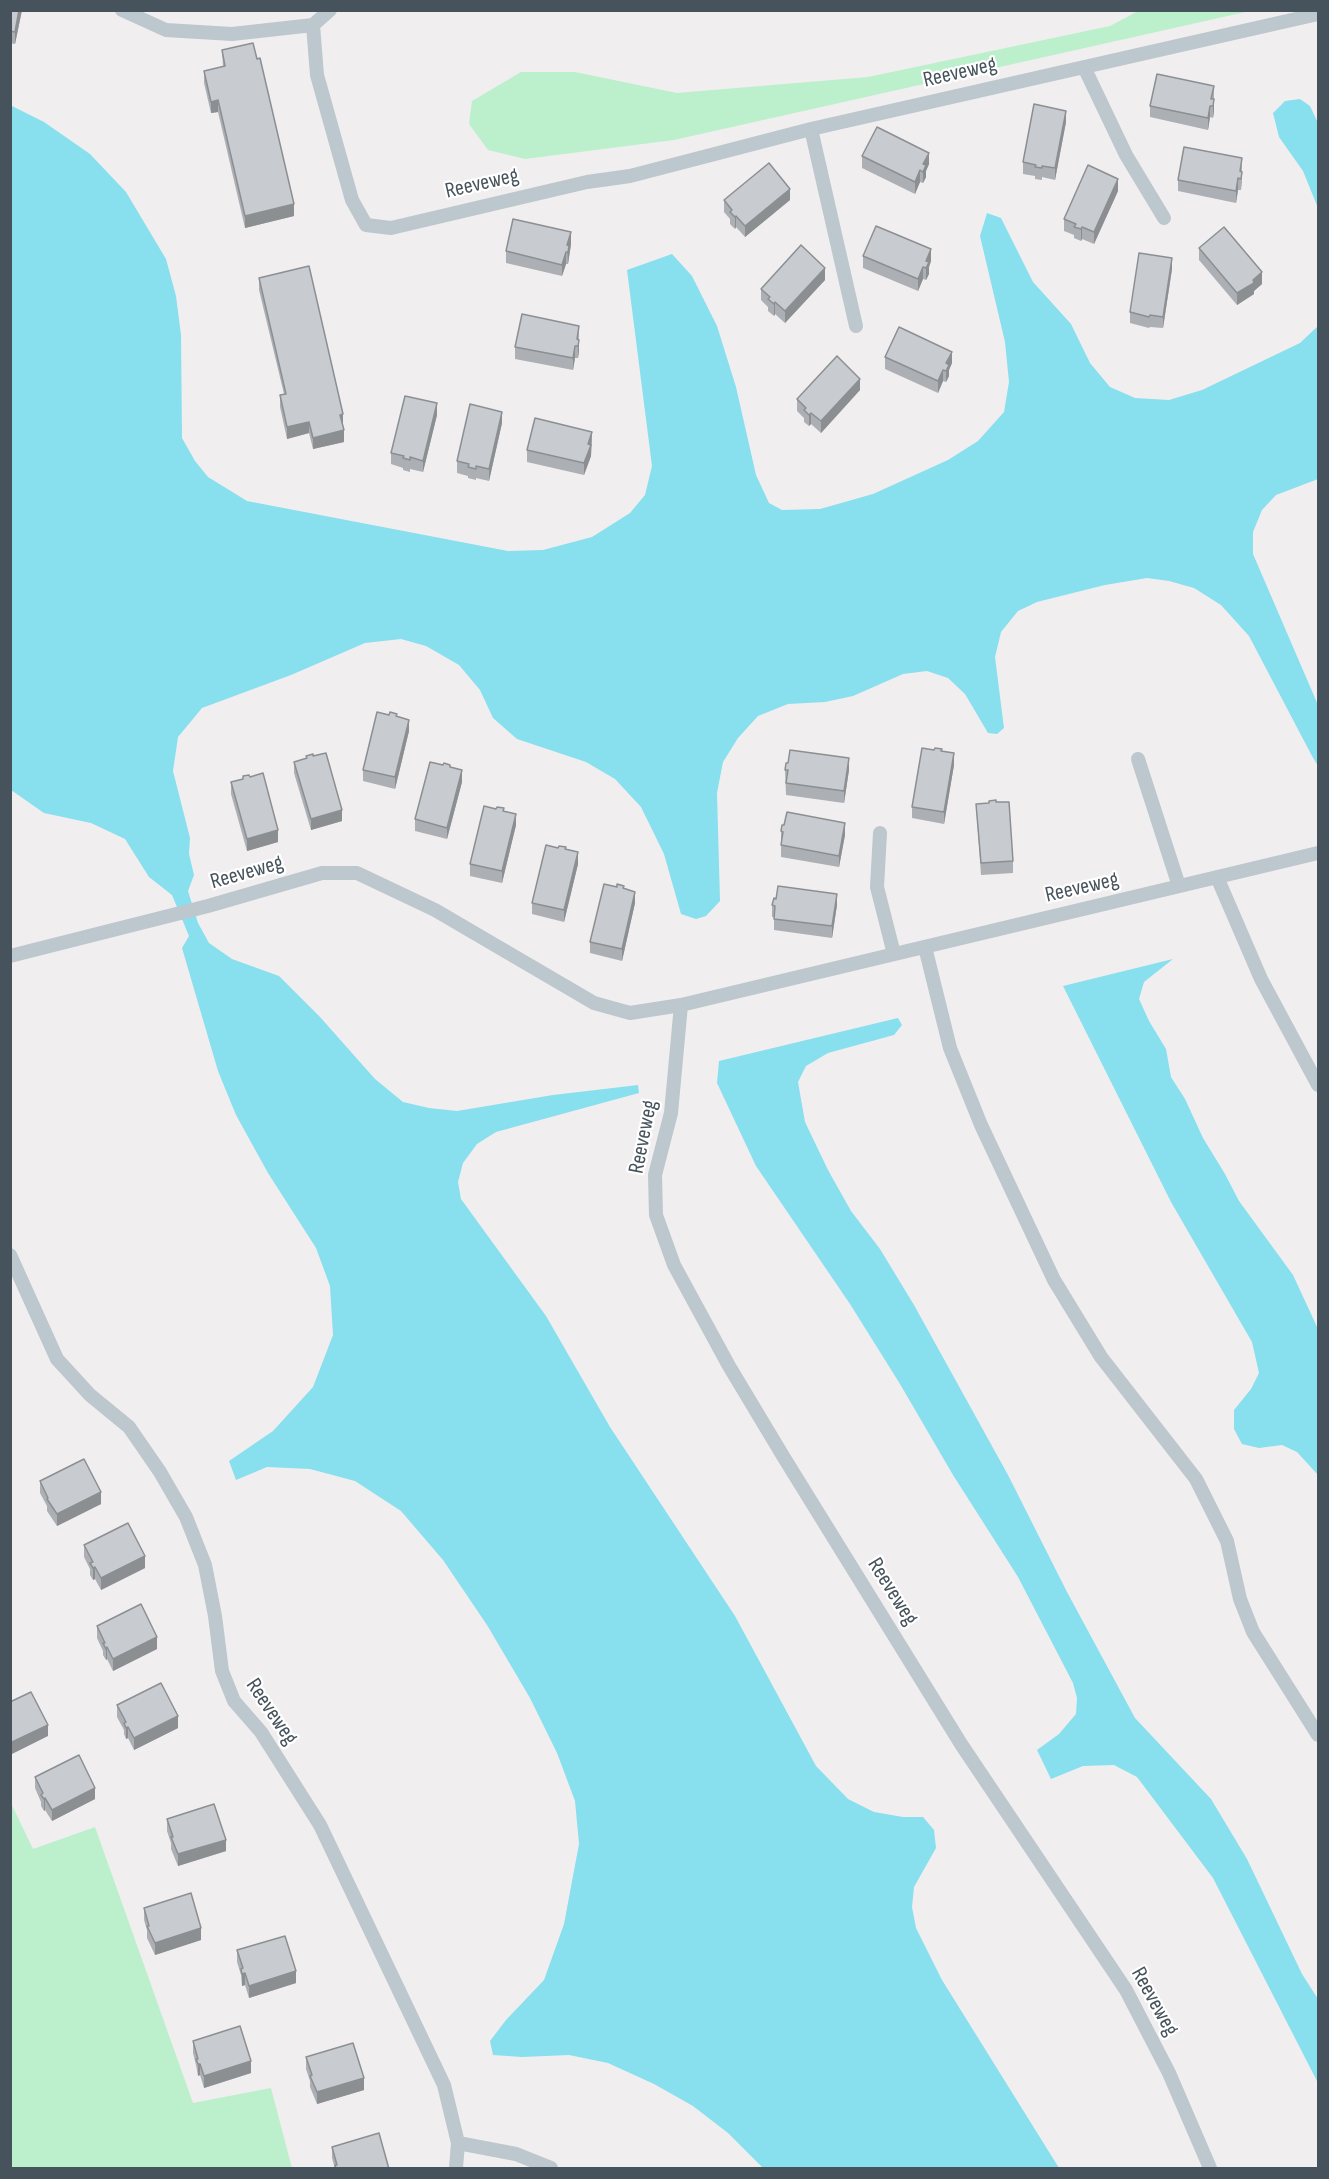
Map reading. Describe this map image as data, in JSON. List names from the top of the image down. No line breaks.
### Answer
{"streets":{"lane":["Reeveweg"]}}
